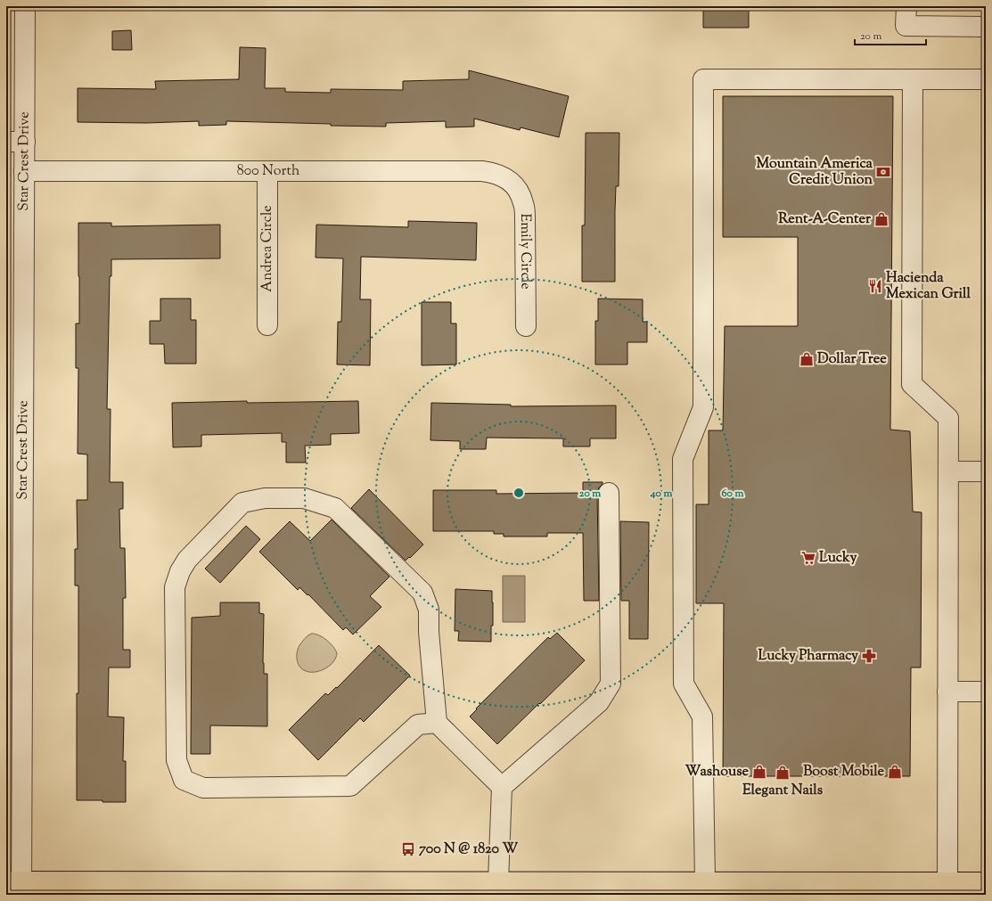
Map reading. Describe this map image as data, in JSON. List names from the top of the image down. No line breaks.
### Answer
{"streets":{"street":["Star Crest Drive","800 North","Andrea Circle","Emily Circle"]},"crossings":[["Star Crest Drive","800 North"],["800 North","Andrea Circle"],["800 North","Emily Circle"]],"places":{"bank":["Mountain America Credit Union"],"shop":["Rent-A-Center","Dollar Tree","Washouse","Boost Mobile","Elegant Nails"],"restaurant":["Hacienda Mexican Grill"],"supermarket":["Lucky"],"pharmacy":["Lucky Pharmacy"],"bus stop":["700 N @ 1820 W"]},"scale_bar":"20 m","rings":["20 m","40 m","60 m"]}
